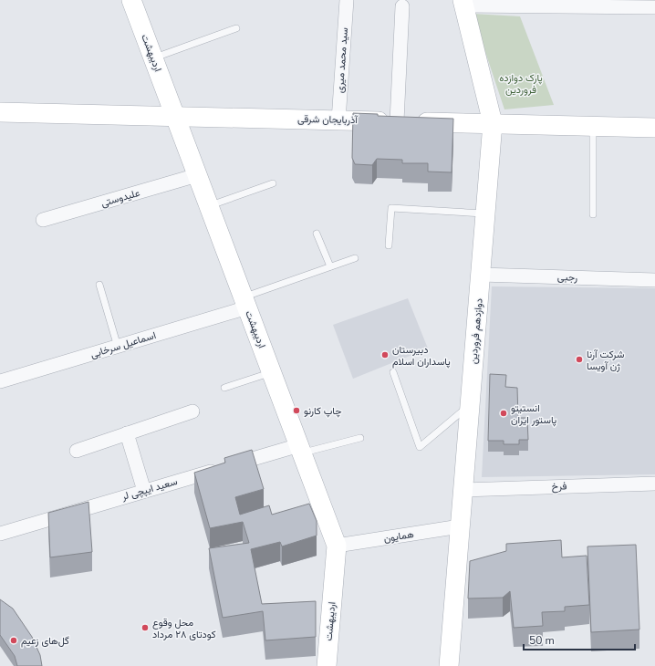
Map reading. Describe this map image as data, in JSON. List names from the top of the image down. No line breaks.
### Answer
{"streets":{"main road":["اردیبهشت","آذربایجان شرقی","دوازدهم فروردین"],"street":["سید محمد میری","علیدوستی","رجبی","اسماعیل سرخابی","فرخ","سعید ایپچی لر","همایون"]},"crossings":[["اردیبهشت","آذربایجان شرقی"],["اردیبهشت","علیدوستی"],["اردیبهشت","اسماعیل سرخابی"],["اردیبهشت","سعید ایپچی لر"],["اردیبهشت","همایون"],["سید محمد میری","آذربایجان شرقی"],["آذربایجان شرقی","دوازدهم فروردین"],["رجبی","دوازدهم فروردین"],["دوازدهم فروردین","فرخ"],["دوازدهم فروردین","همایون"]],"parks":["پارک دوازده فروردین"],"places":["دبیرستان پاسداران اسلام","شرکت آرنا ژن آویسا","چاپ کارنو","انستیتو پاستور ایران","محل وقوع کودتای ۲۸ مرداد","گل‌های زعیم"],"scale_bar":"50 m"}
